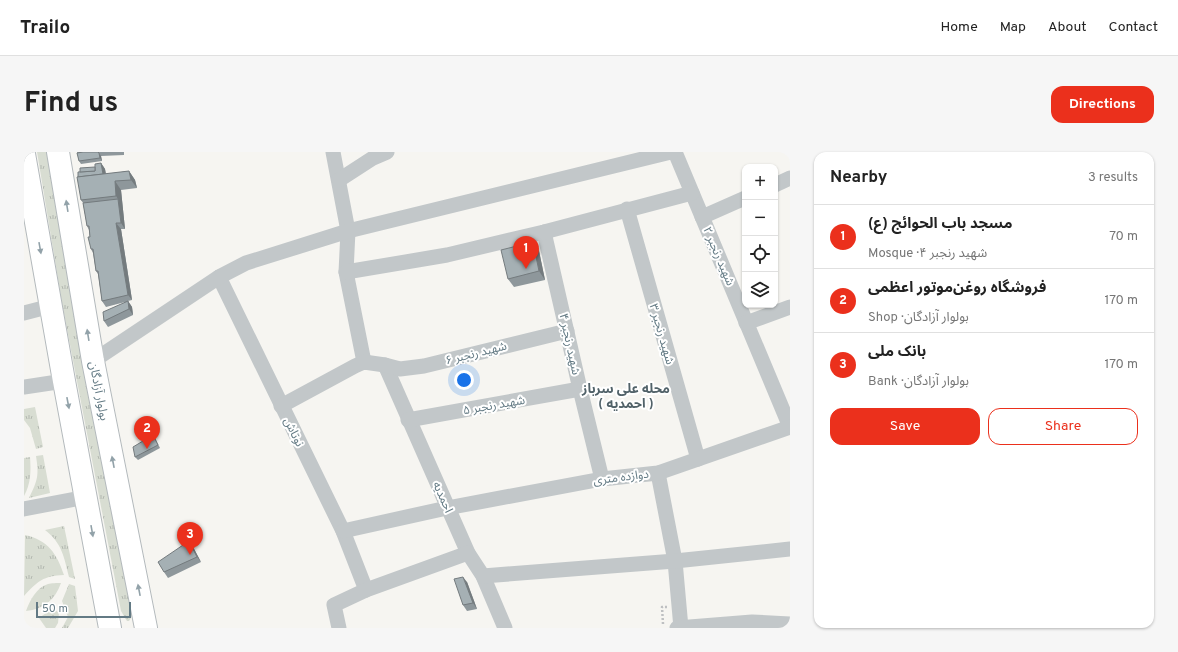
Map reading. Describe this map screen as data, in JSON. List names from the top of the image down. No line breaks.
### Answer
{"streets":{"main road":["بولوار آزادگان"],"street":["۲ شهید رنجبر","شهید رنجبر ۳","شهید رنجبر ۴","شهید رنجبر ۶","شهید رنجبر ۵","نوتاش","دوازده متری","احمدیه"]},"crossings":[["۲ شهید رنجبر","دوازده متری"],["شهید رنجبر ۳","دوازده متری"],["شهید رنجبر ۴","شهید رنجبر ۶"],["شهید رنجبر ۴","شهید رنجبر ۵"],["شهید رنجبر ۴","دوازده متری"],["شهید رنجبر ۶","احمدیه"],["شهید رنجبر ۵","احمدیه"],["نوتاش","دوازده متری"],["دوازده متری","احمدیه"]],"districts":["محله علی سرباز ( احمدیه )"],"scale_bar":"50 m","page":{"header":"Trailo","nav":["Home","Map","About","Contact"],"title":"Find us","buttons":["Directions",["Save","Share"]],"heading":["Nearby","3 results"],"map_buttons":["+","−"],"list":[{"mark":"1","name":"مسجد باب الحوائج (ع)","note":"Mosque · شهید رنجبر ۴","value":"70 m"},{"mark":"2","name":"فروشگاه روغن‌موتور اعظمی","note":"Shop · بولوار آزادگان","value":"170 m"},{"mark":"3","name":"بانک ملی","note":"Bank · بولوار آزادگان","value":"170 m"}],"pins":["1","2","3"],"scale":"50 m"}}
